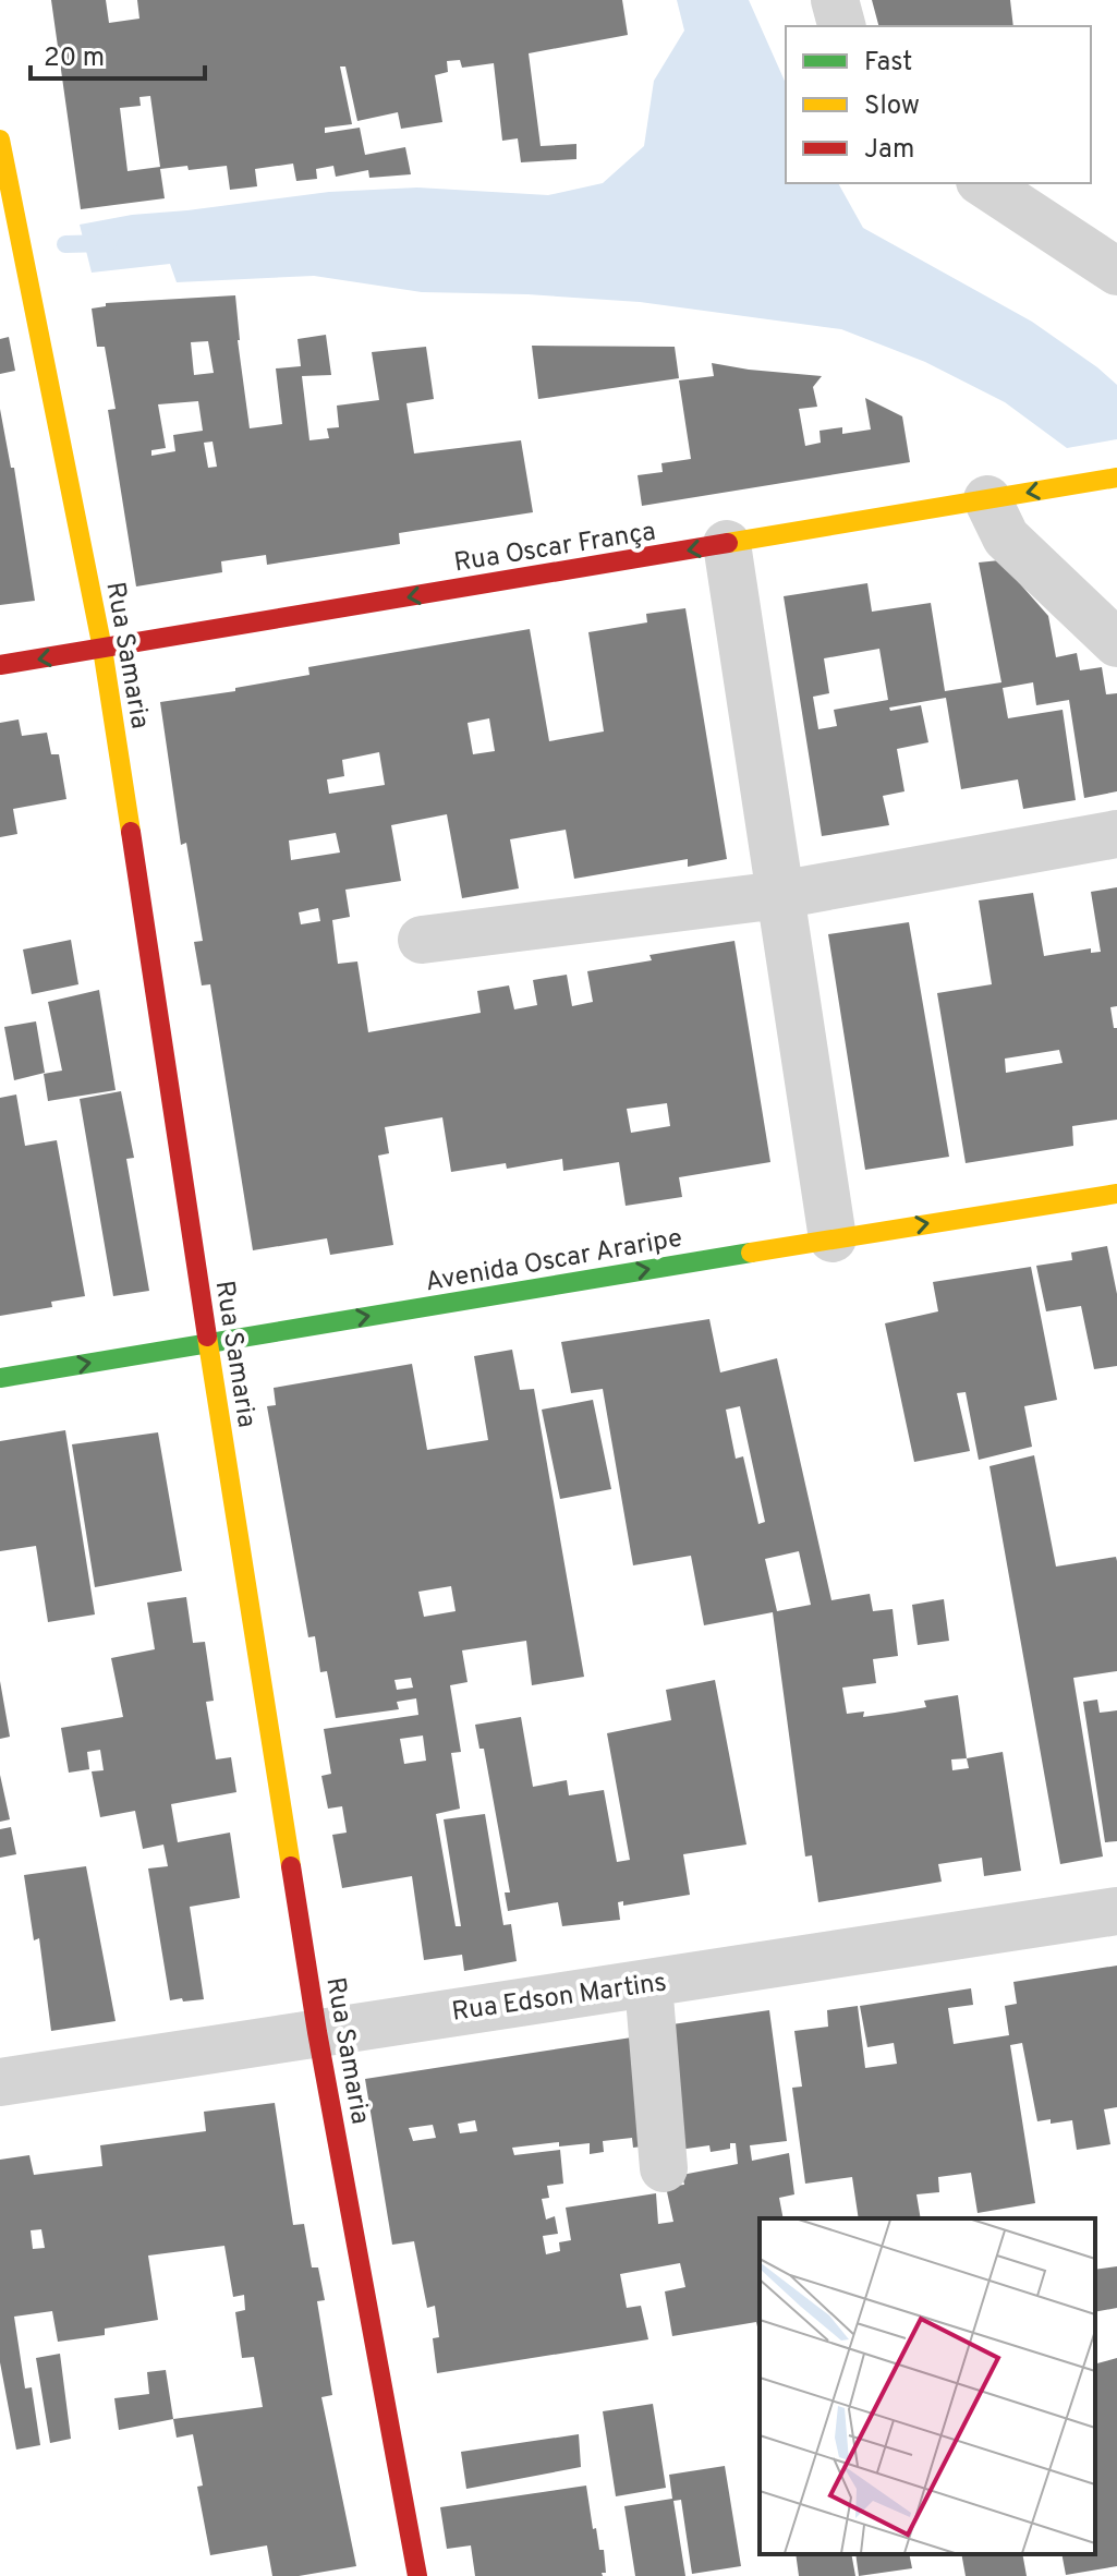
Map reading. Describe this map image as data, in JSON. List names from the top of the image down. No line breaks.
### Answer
{"streets":{"street":["Rua Oscar França","Rua Samaria","Avenida Oscar Araripe","Rua Edson Martins"]},"crossings":[["Rua Oscar França","Rua Samaria"],["Rua Samaria","Avenida Oscar Araripe"],["Rua Samaria","Rua Edson Martins"]],"one_way":["Rua Oscar França","Avenida Oscar Araripe"],"legend":["Fast","Slow","Jam"],"scale_bar":"20 m"}
